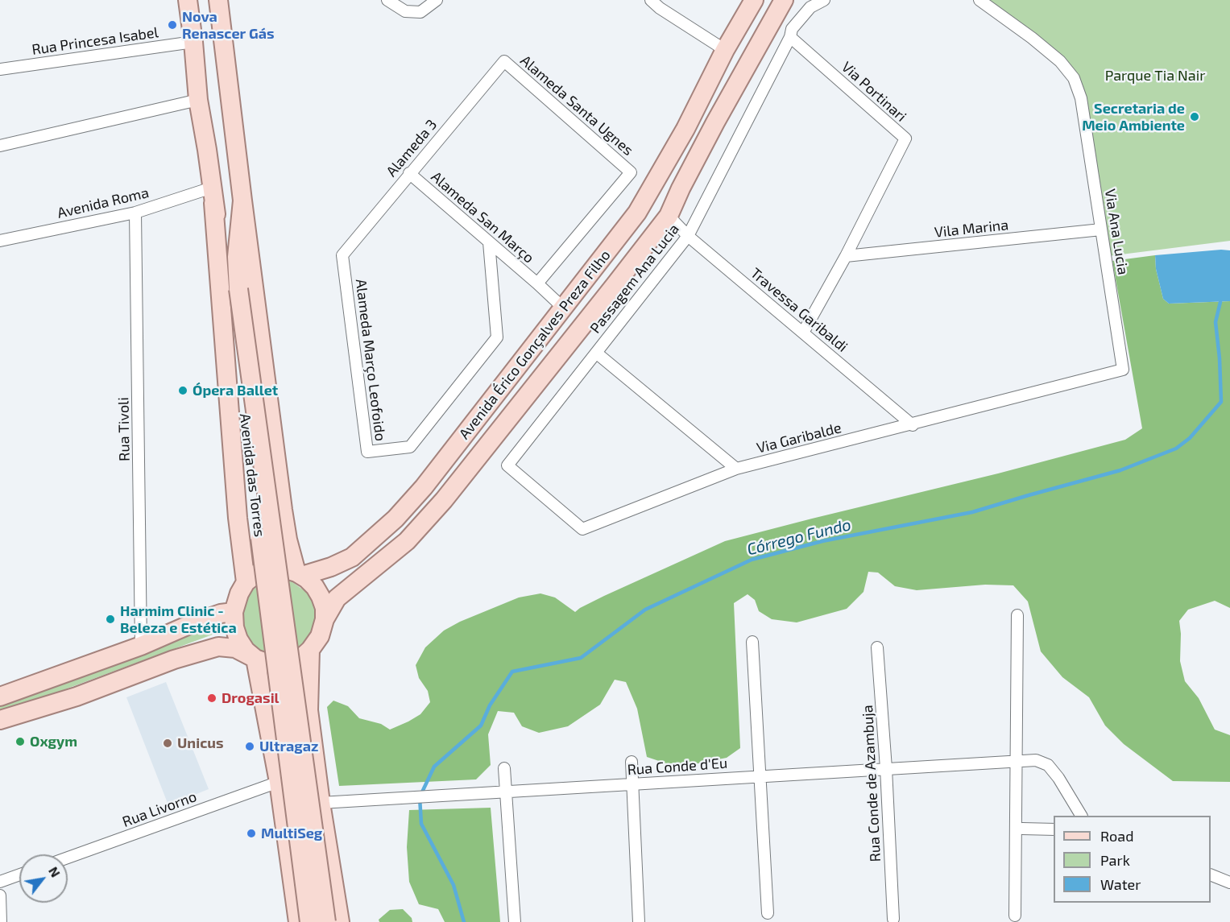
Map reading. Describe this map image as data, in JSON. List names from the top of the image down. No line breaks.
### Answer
{"streets":{"main road":["Avenida Érico Gonçalves Preza Filho","Avenida das Torres"],"street":["Rua Princesa Isabel","Via Portinari","Alameda Santa Ugnes","Alameda 3","Avenida Roma","Alameda San Março","Vila Marina","Via Ana Lucia","Passagem Ana Lucia","Travessa Garibaldi","Alameda Março Leofoido","Rua Tivoli","Via Garibalde","Rua Conde d'Eu","Rua Conde de Azambuja","Rua Livorno"]},"crossings":[["Rua Princesa Isabel","Avenida das Torres"],["Via Portinari","Vila Marina"],["Via Portinari","Passagem Ana Lucia"],["Alameda Santa Ugnes","Alameda 3"],["Alameda Santa Ugnes","Alameda San Março"],["Alameda 3","Alameda San Março"],["Alameda 3","Alameda Março Leofoido"],["Avenida Roma","Rua Tivoli"],["Avenida Roma","Avenida das Torres"],["Alameda San Março","Avenida Érico Gonçalves Preza Filho"],["Alameda San Março","Alameda Março Leofoido"],["Vila Marina","Via Ana Lucia"],["Via Ana Lucia","Via Garibalde"],["Passagem Ana Lucia","Travessa Garibaldi"],["Passagem Ana Lucia","Via Garibalde"],["Travessa Garibaldi","Avenida Érico Gonçalves Preza Filho"],["Travessa Garibaldi","Via Garibalde"],["Rua Conde d'Eu","Rua Conde de Azambuja"]],"water":["Córrego Fundo"],"parks":["Parque Tia Nair"],"places":["Nova Renascer Gás","Secretaria de Meio Ambiente","Ópera Ballet","Harmim Clinic - Beleza e Estética","Drogasil","Oxgym","Unicus","Ultragaz","MultiSeg"],"legend":["Road","Park","Water"],"north":"top right"}
